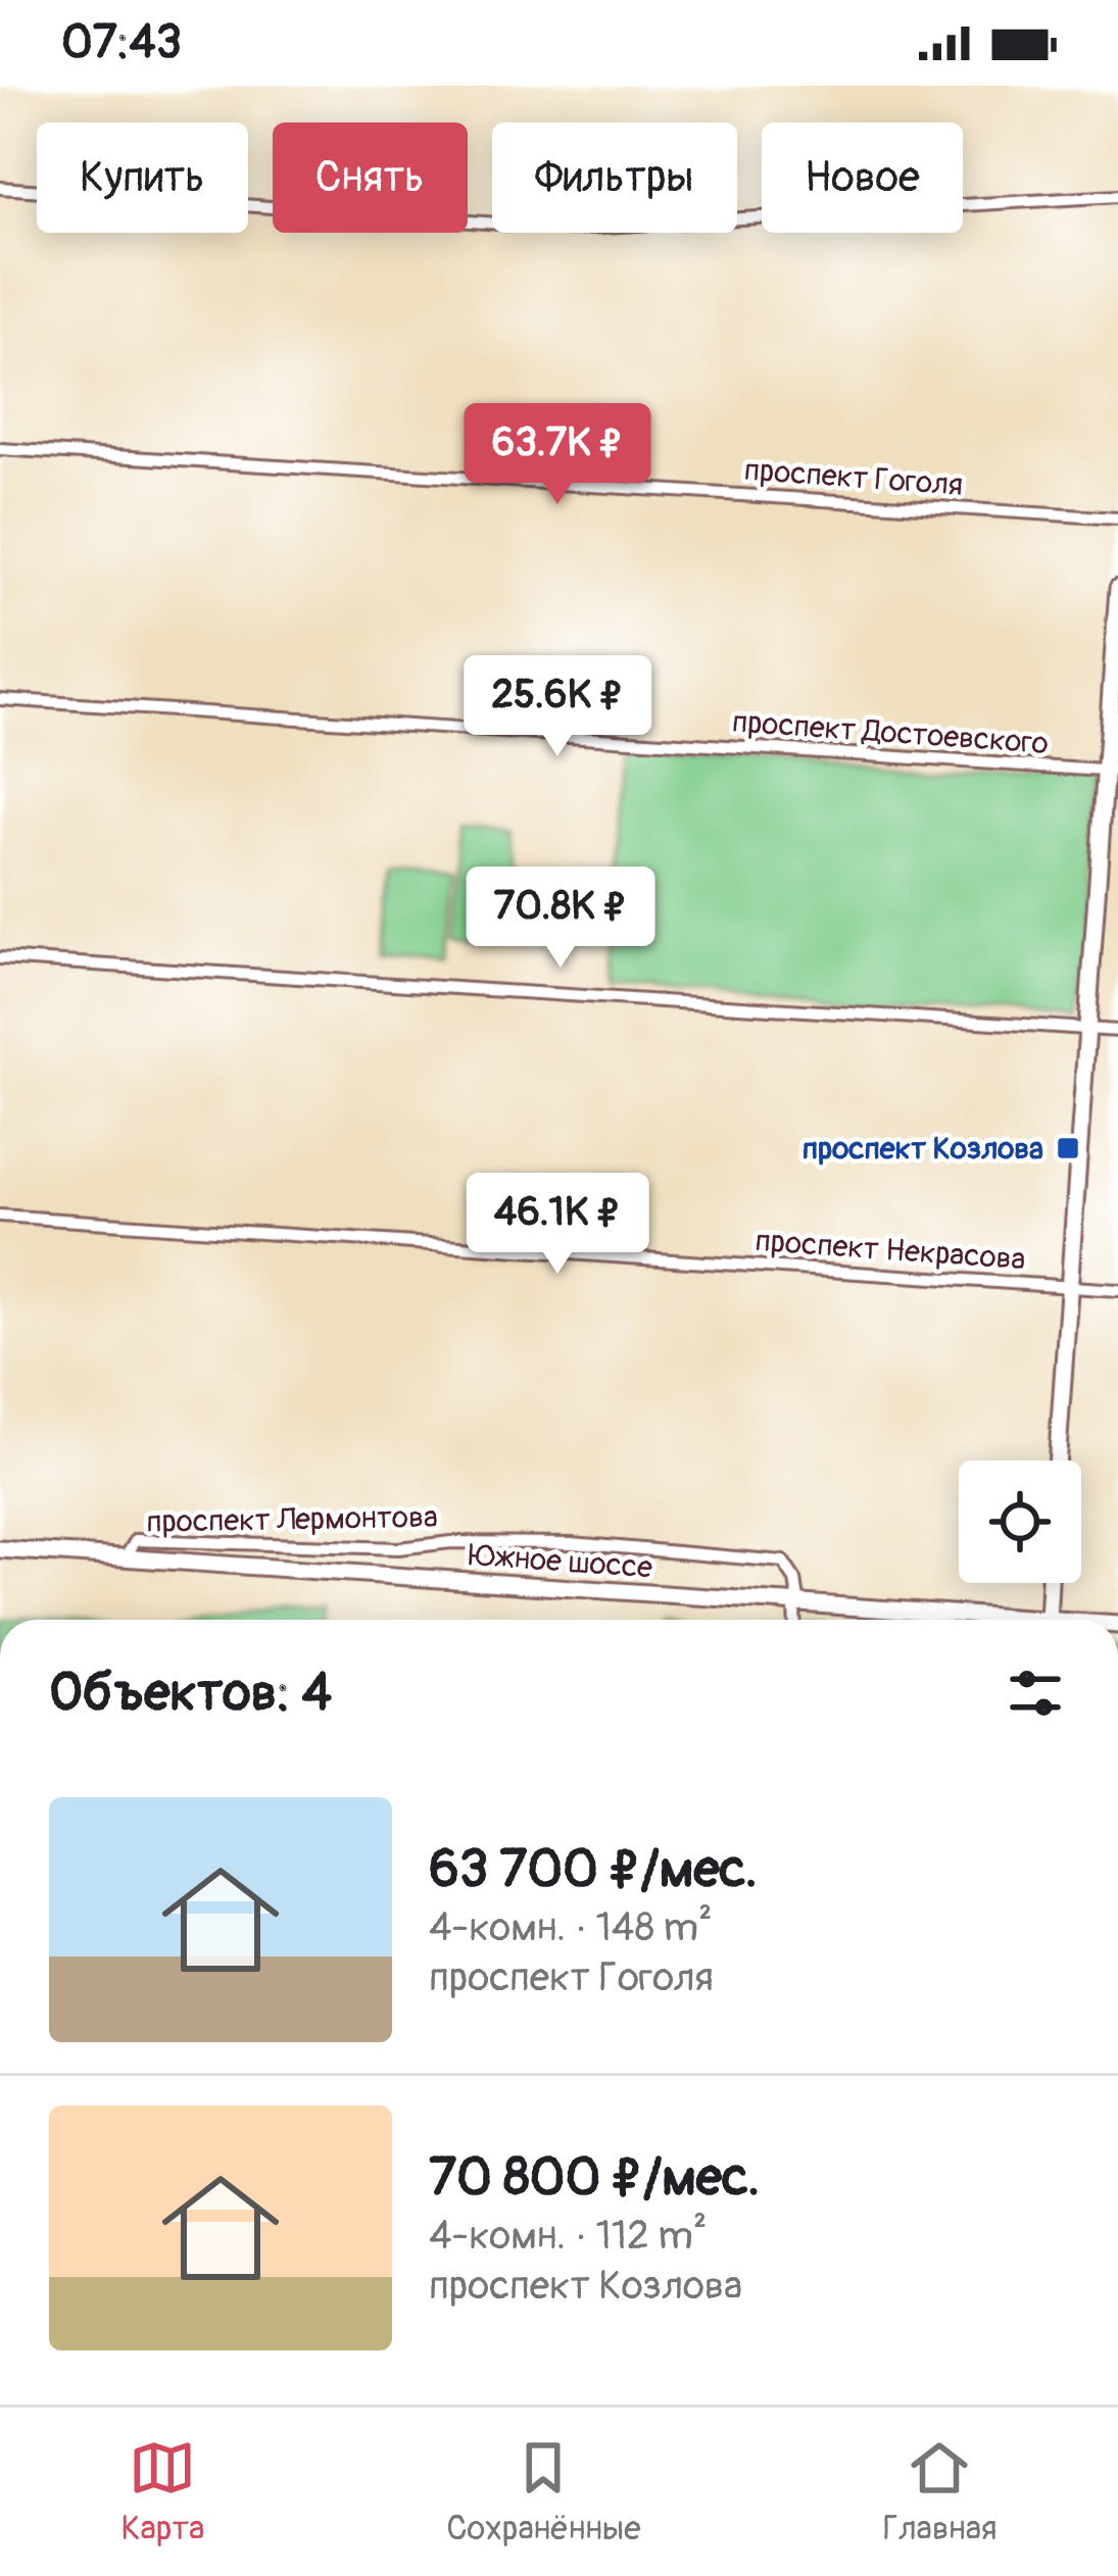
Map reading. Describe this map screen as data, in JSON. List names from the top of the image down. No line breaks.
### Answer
{"streets":{"street":["проспект Гоголя","проспект Достоевского","проспект Некрасова","проспект Лермонтова","Южное шоссе"]},"crossings":[["проспект Лермонтова","Южное шоссе"]],"places":{"transit":["проспект Козлова"]},"page":{"status":"07:43","chip":["Купить","Снять","Фильтры","Новое"],"price":["63.7K ₽","25.6K ₽","70.8K ₽","46.1K ₽"],"heading":"Объектов: 4","list":[{"name":"63 700 ₽/мес.","note":"4-комн. · 148 m² · проспект Гоголя"},{"name":"70 800 ₽/мес.","note":"4-комн. · 112 m² · проспект Козлова"}],"tabs":["Карта","Сохранённые","Главная"]}}
